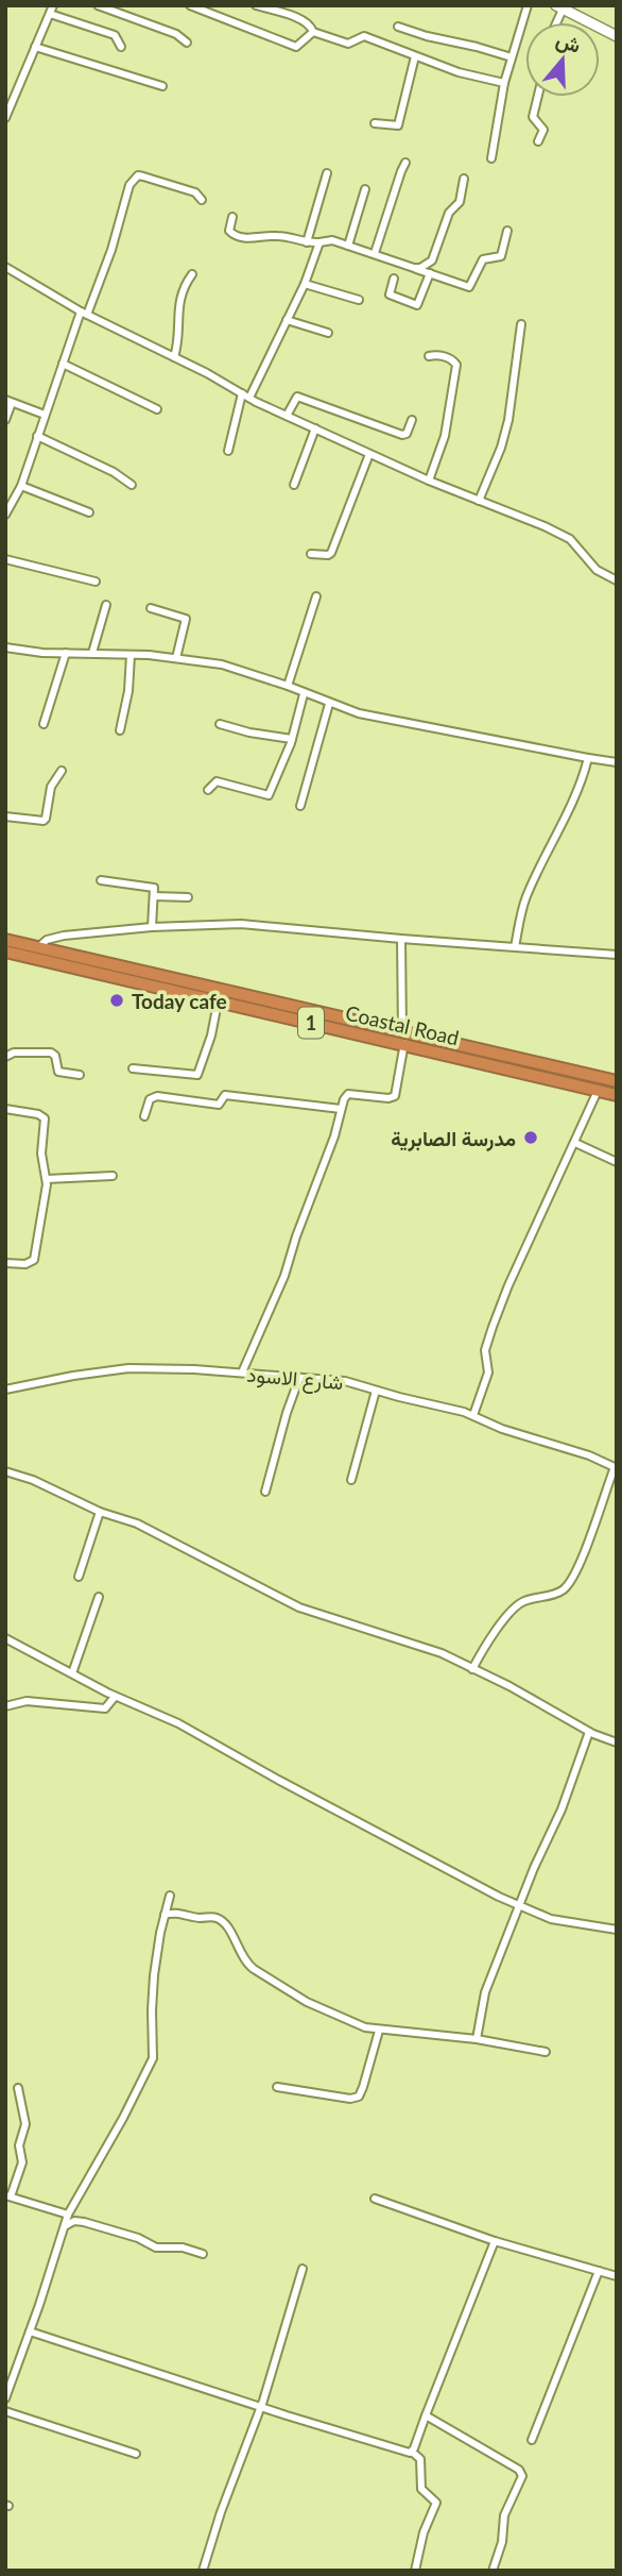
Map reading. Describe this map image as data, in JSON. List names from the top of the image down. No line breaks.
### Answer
{"streets":{"highway":["1","Coastal Road"],"street":["شارع الاسود"]},"places":["Today cafe","مدرسة الصابرية"],"north":"top"}
